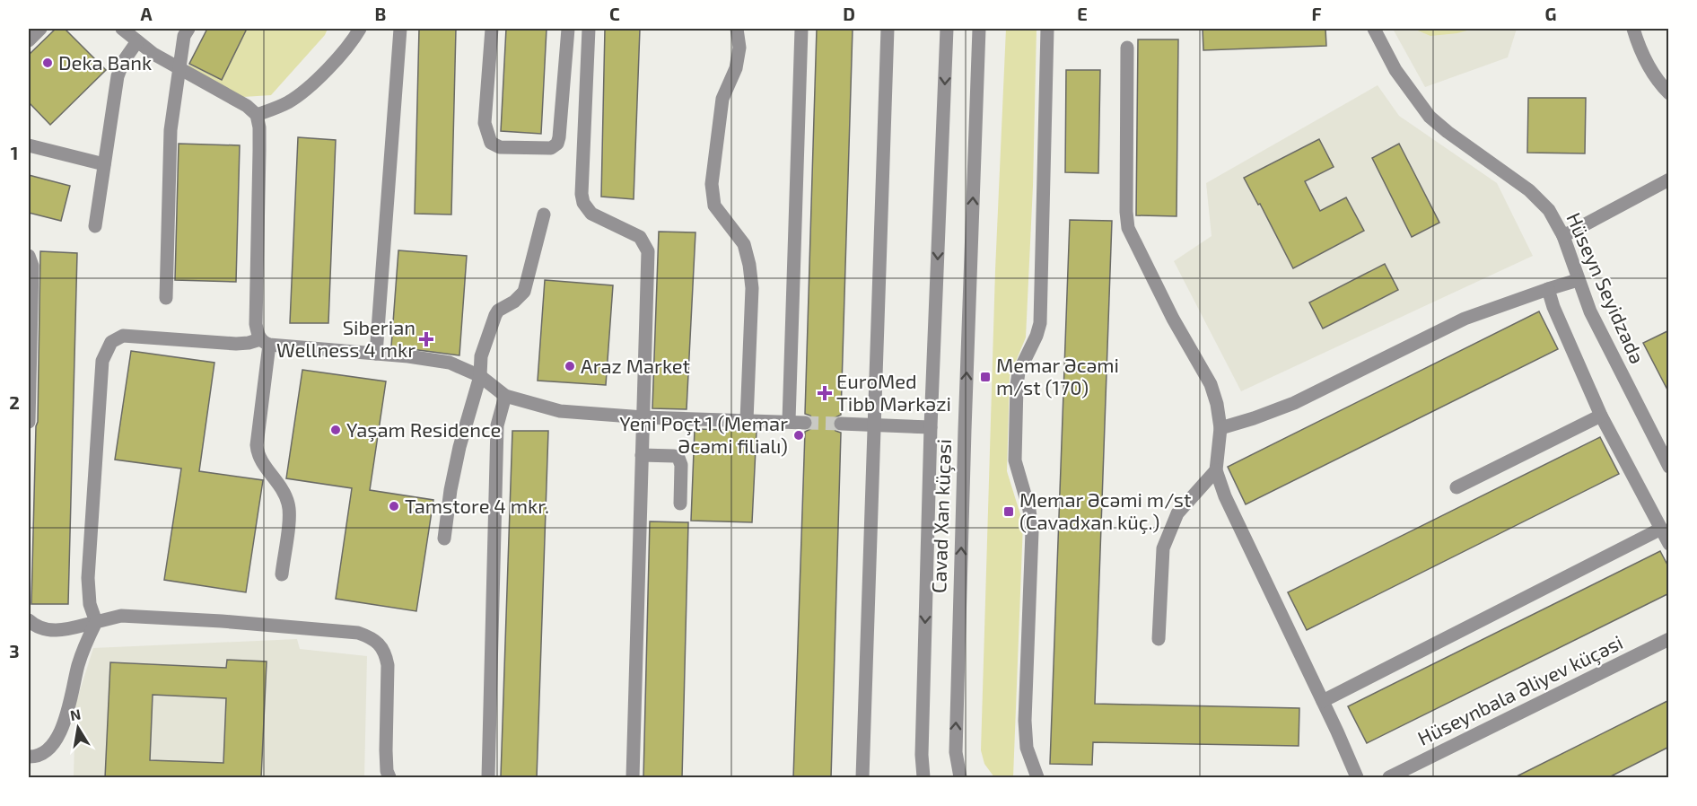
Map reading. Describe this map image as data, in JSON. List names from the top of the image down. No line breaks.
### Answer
{"streets":{"street":["Hüseyn Seyidzadə","Cavad Xan küçəsi","Hüseynbala Əliyev küçəsi"]},"places":{"other":["Deka Bank","Araz Market","Yaşam Residence","Yeni Poçt 1 (Memar Əcəmi filialı)","Tamstore 4 mkr."],"health":["Siberian Wellness 4 mkr","EuroMed Tibb Mərkəzi"],"transit":["Memar Əcəmi m/st (170)","Memar Əcəmi m/st (Cavadxan küç.)"]},"north":"top","grid":{"columns":["A","B","C","D","E","F","G"],"rows":["1","2","3"]}}
